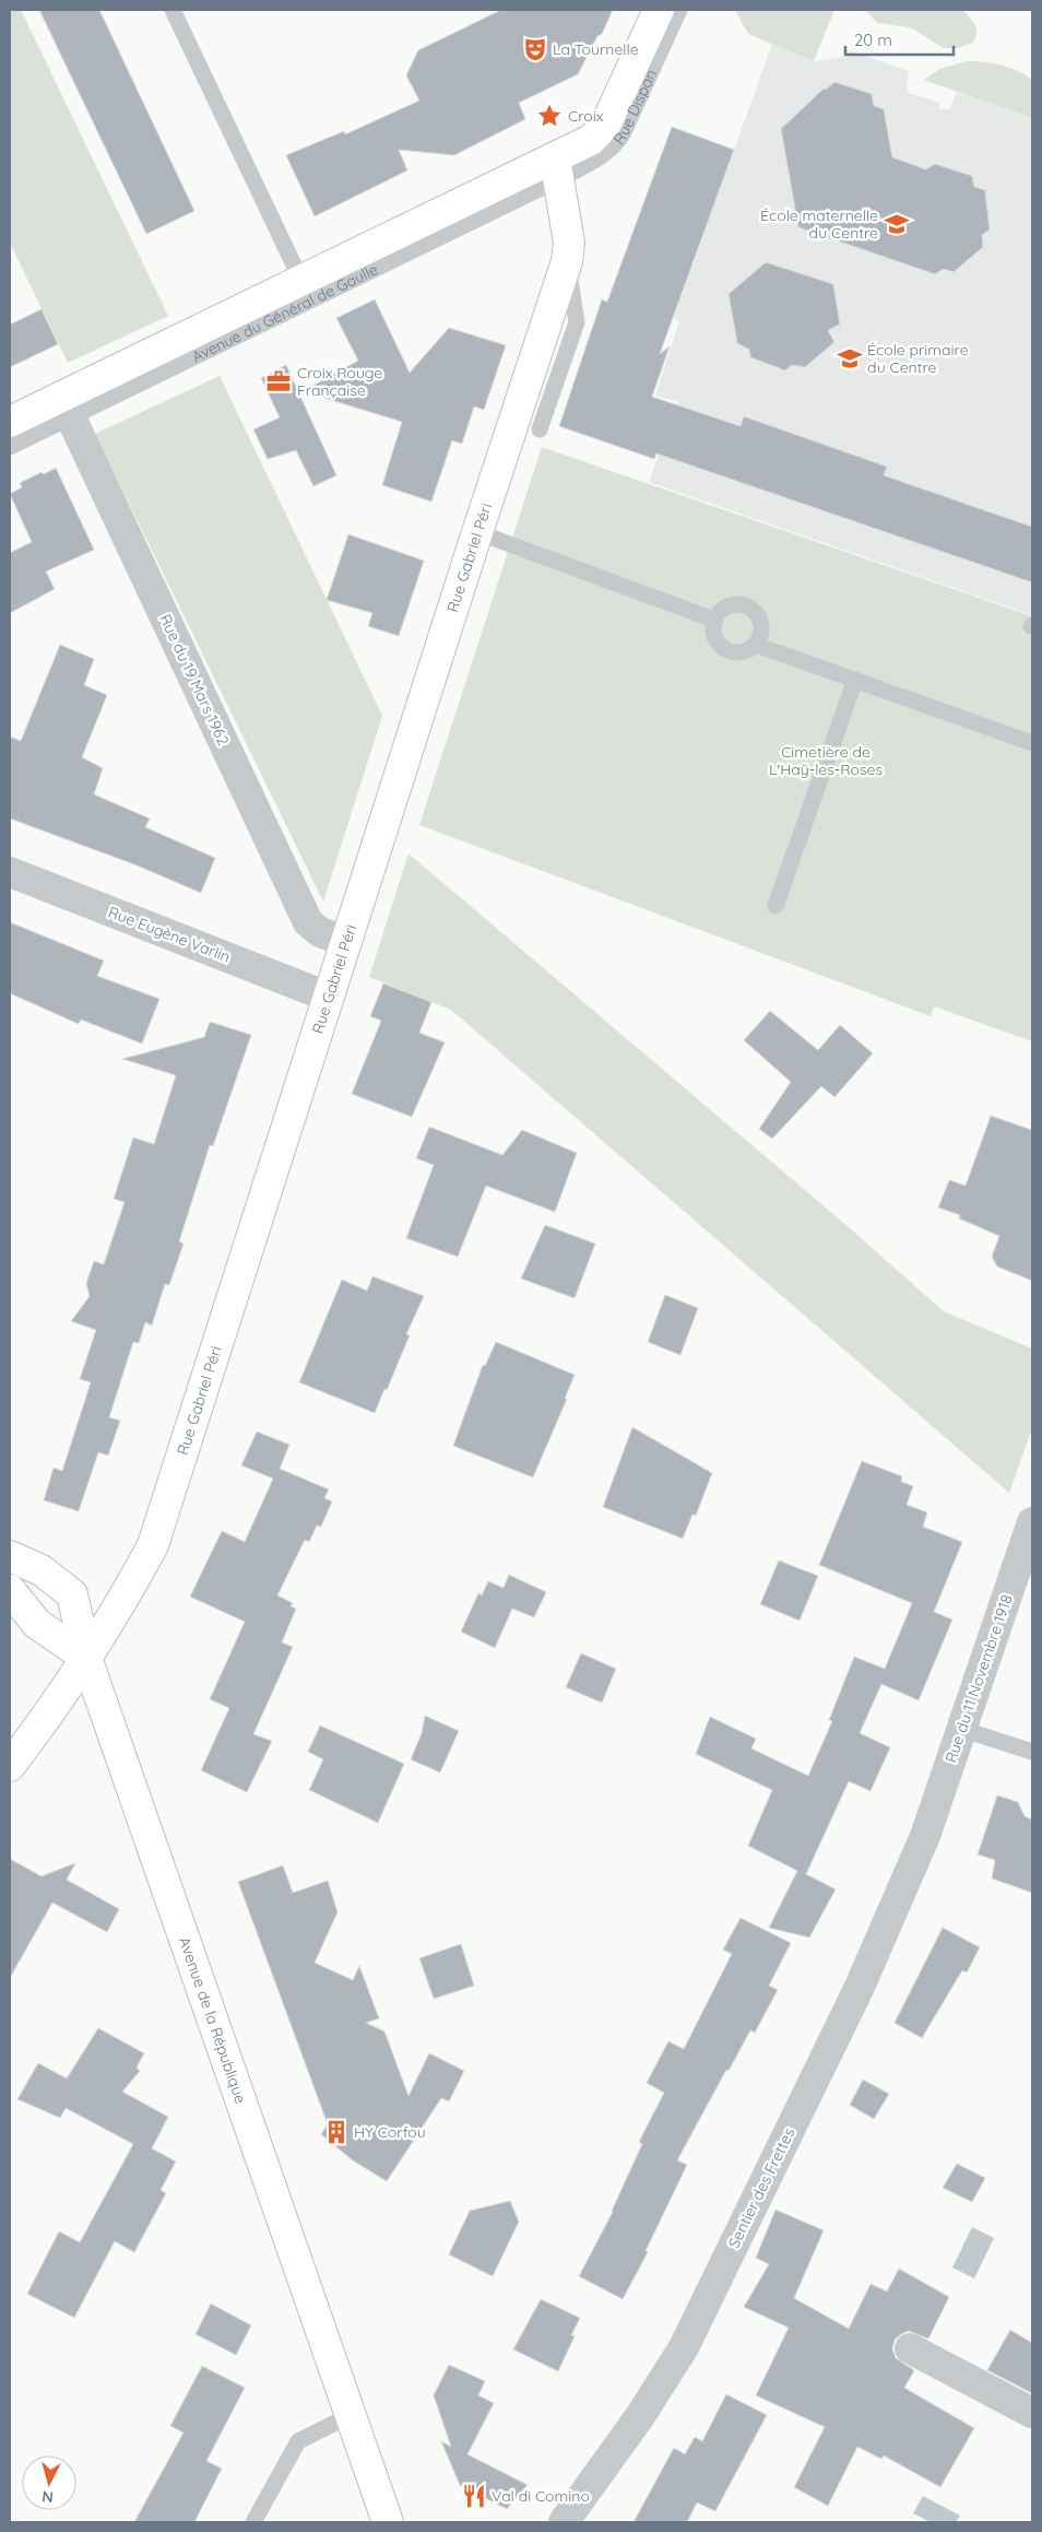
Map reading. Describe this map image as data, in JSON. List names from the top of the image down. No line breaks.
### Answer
{"streets":{"street":["Rue Dispan","Avenue du Général de Gaulle","Rue Gabriel Péri","Rue du 19 Mars 1962","Rue Eugène Varlin","Rue du 11 Novembre 1918","Avenue de la République","Sentier des Frettes"]},"crossings":[["Rue Dispan","Avenue du Général de Gaulle"],["Rue Dispan","Rue Gabriel Péri"],["Avenue du Général de Gaulle","Rue Gabriel Péri"],["Avenue du Général de Gaulle","Rue du 19 Mars 1962"],["Rue Gabriel Péri","Rue du 19 Mars 1962"],["Rue Gabriel Péri","Rue Eugène Varlin"],["Rue Gabriel Péri","Avenue de la République"],["Rue du 11 Novembre 1918","Sentier des Frettes"]],"parks":["Cimetière de L'Haÿ-les-Roses"],"places":{"theatre":["La Tournelle"],"place":["Croix"],"school or university":["École maternelle du Centre","École primaire du Centre"],"office":["Croix Rouge Française"],"building":["HY Corfou"],"restaurant":["Val di Comino"]},"scale_bar":"20 m","north":"bottom"}
